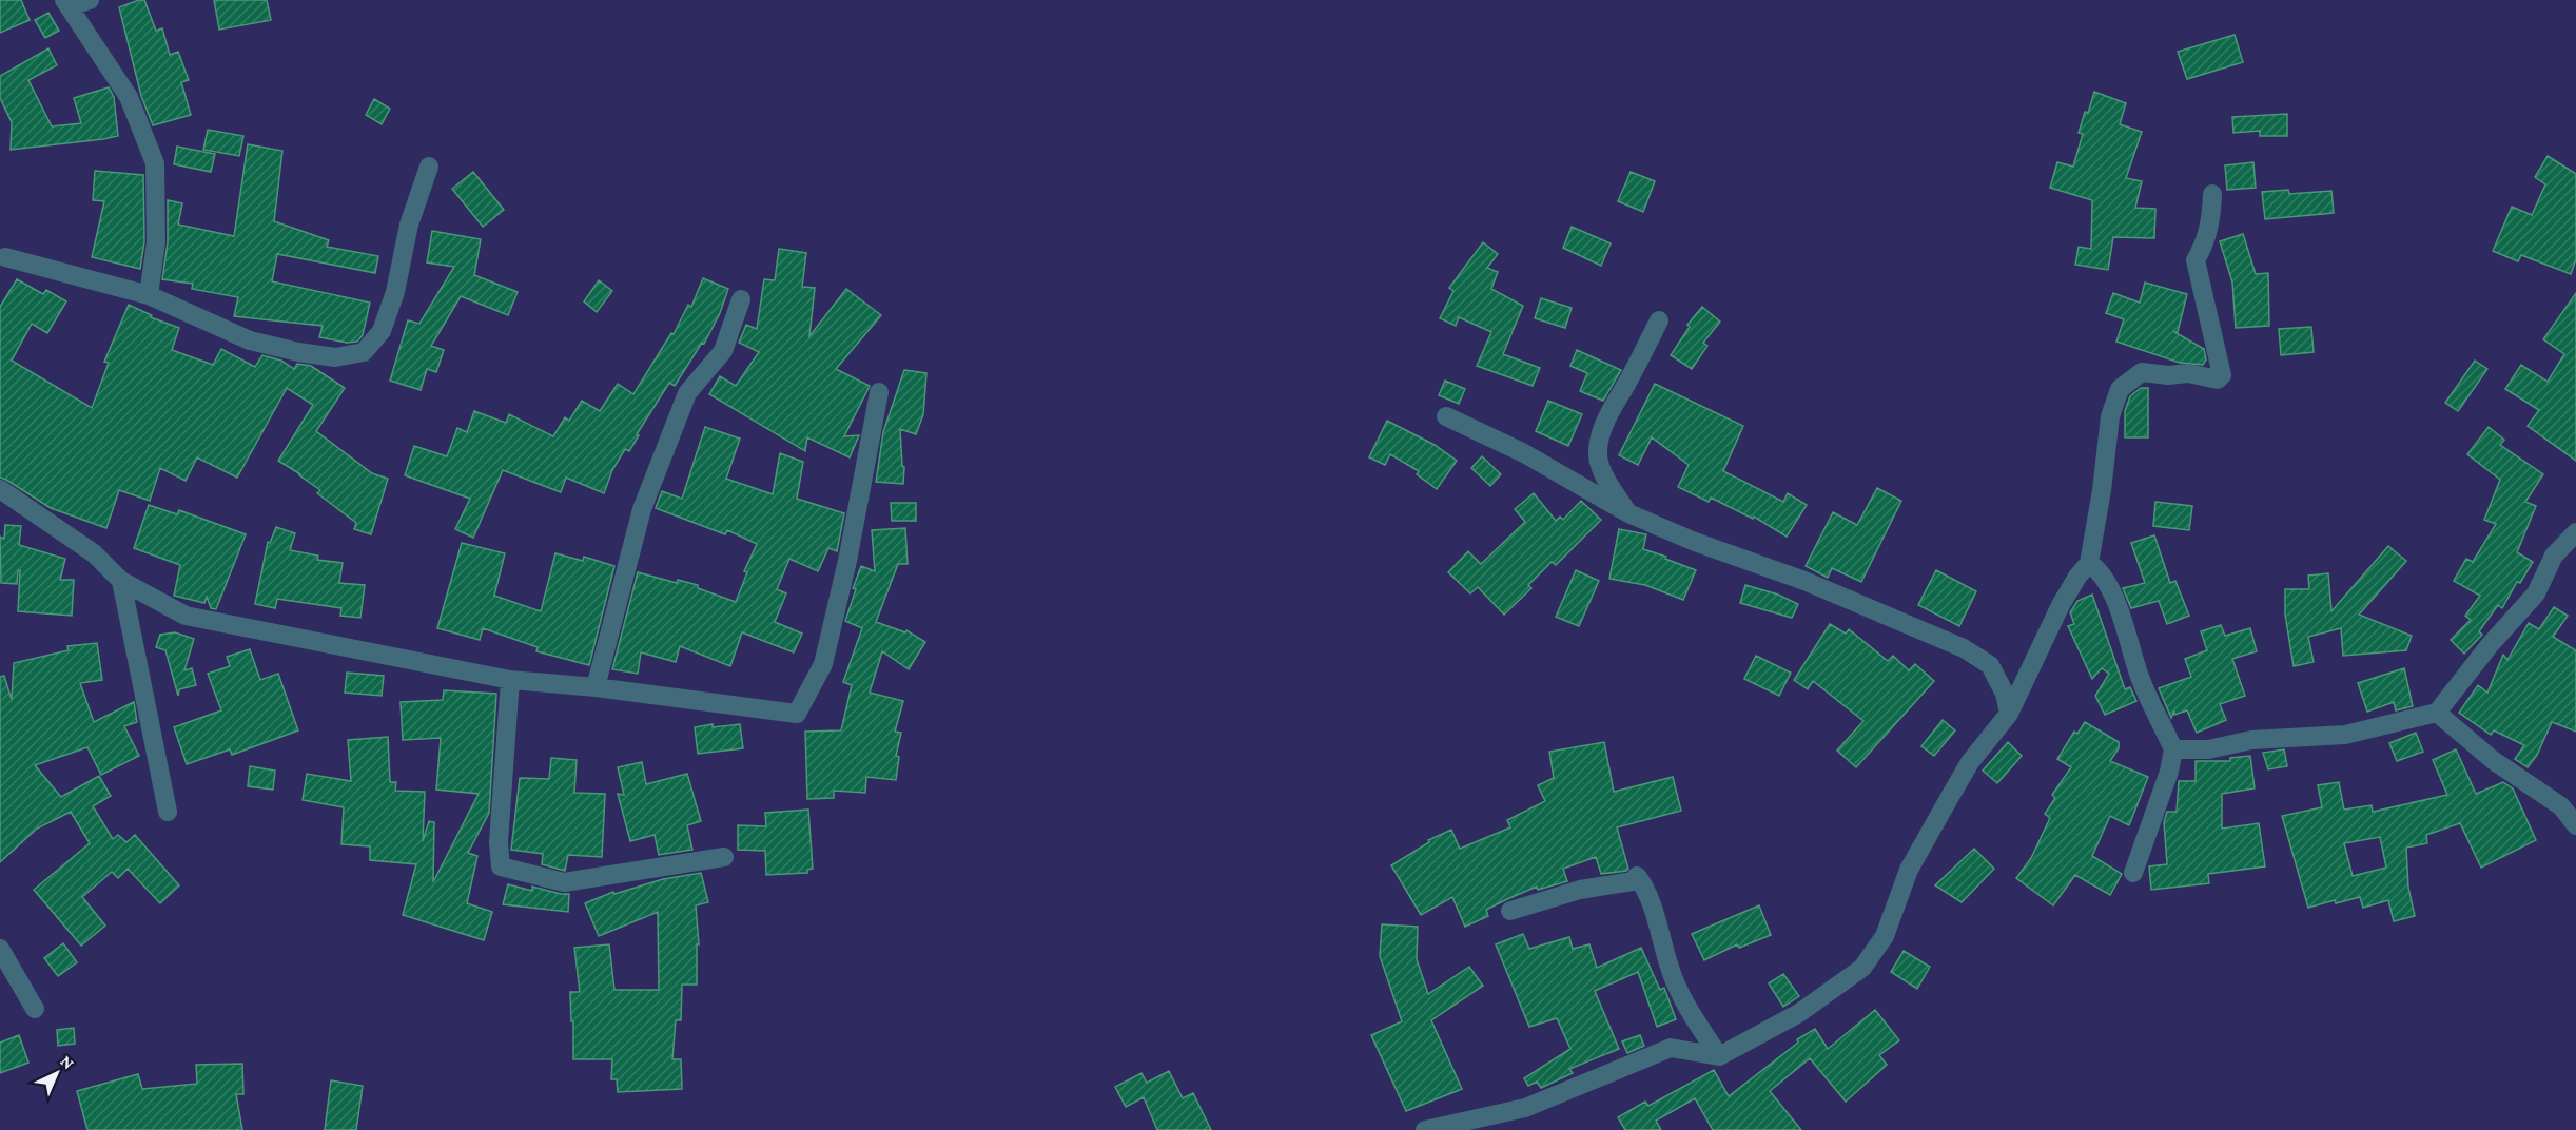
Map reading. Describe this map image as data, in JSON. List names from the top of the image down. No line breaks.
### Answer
{"north":"top right"}
